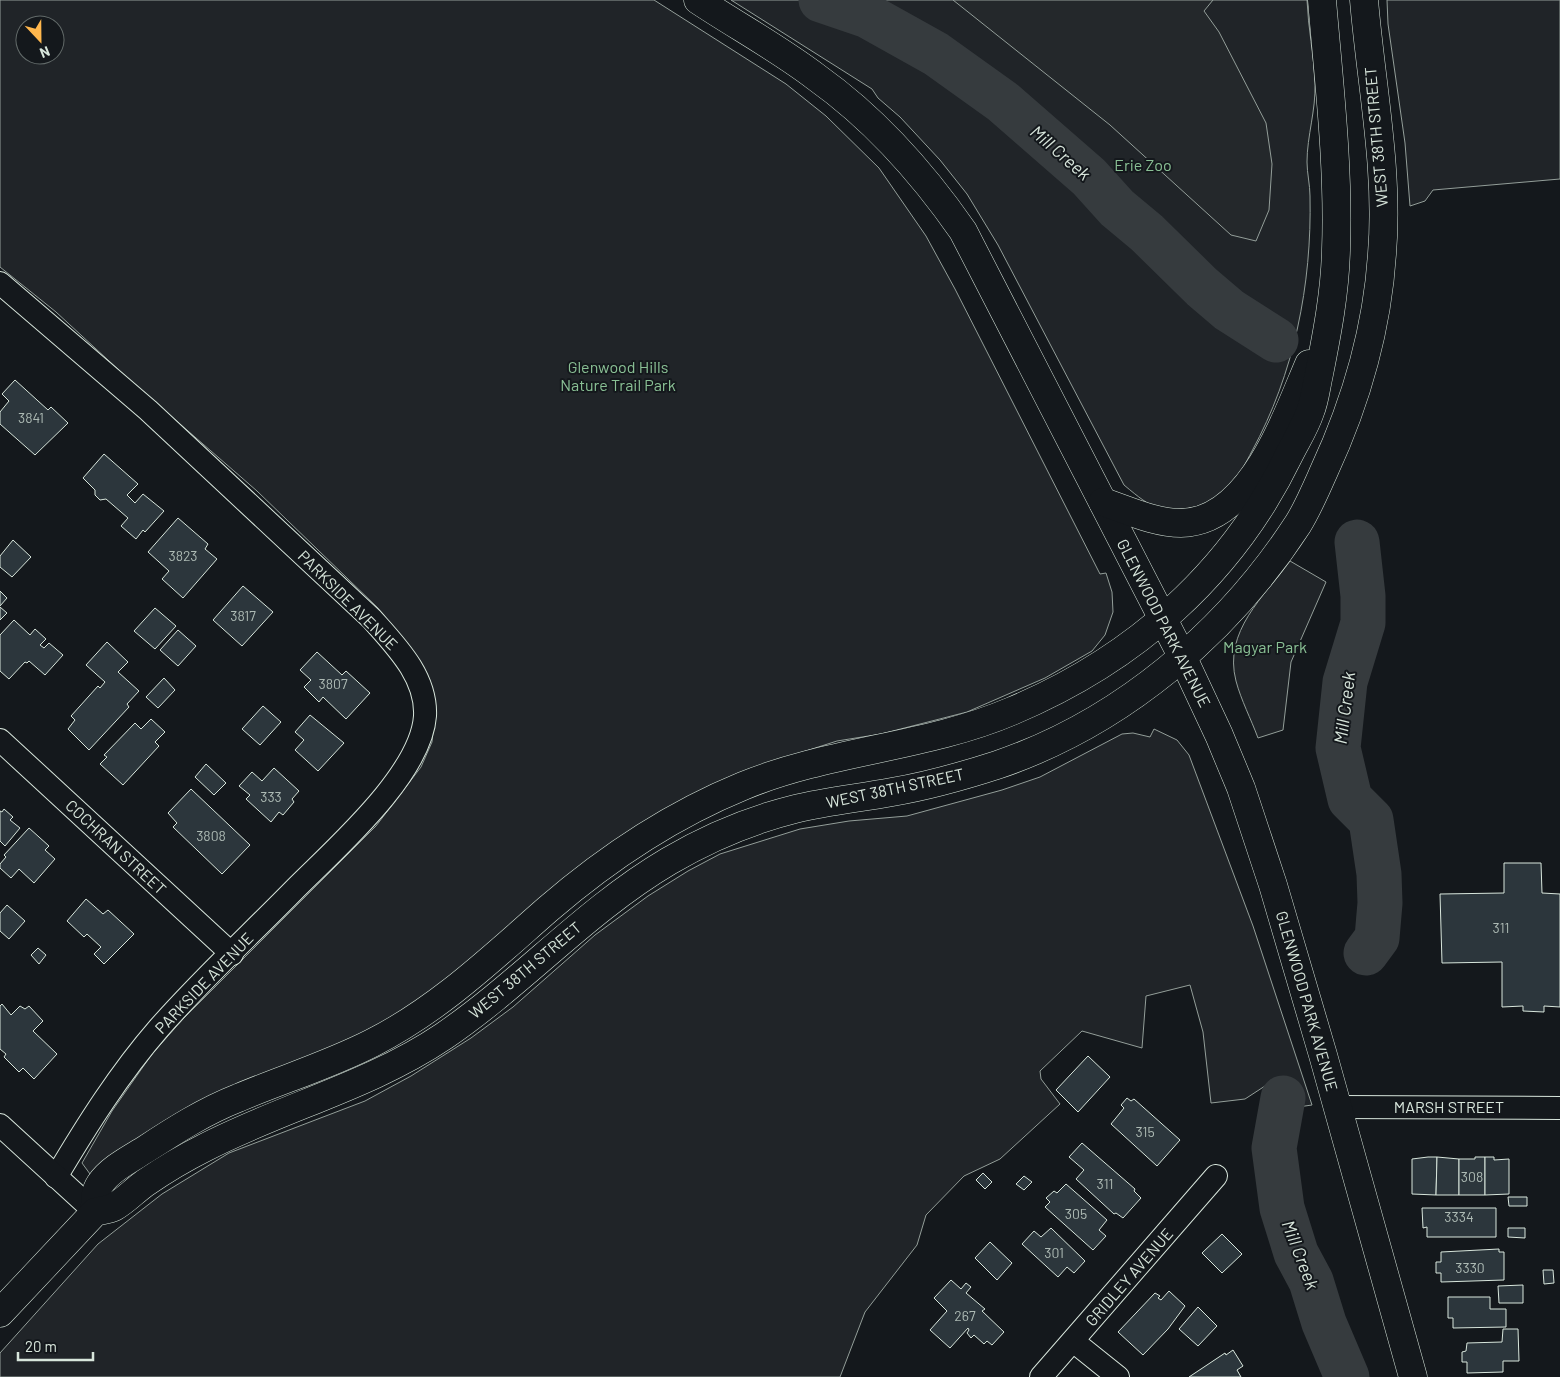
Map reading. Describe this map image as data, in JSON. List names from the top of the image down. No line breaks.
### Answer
{"streets":{"main road":["WEST 38TH STREET","GLENWOOD PARK AVENUE"],"street":["PARKSIDE AVENUE","COCHRAN STREET","MARSH STREET","GRIDLEY AVENUE"]},"crossings":[["WEST 38TH STREET","GLENWOOD PARK AVENUE"],["PARKSIDE AVENUE","COCHRAN STREET"],["GLENWOOD PARK AVENUE","MARSH STREET"]],"water":["Mill Creek"],"parks":["Erie Zoo","Glenwood Hills Nature Trail Park","Magyar Park"],"house_numbers":["3841","3823","3817","3807","333","3808","311","315","308","311","305","3334","301","3330","267"],"scale_bar":"20 m","north":"bottom"}
